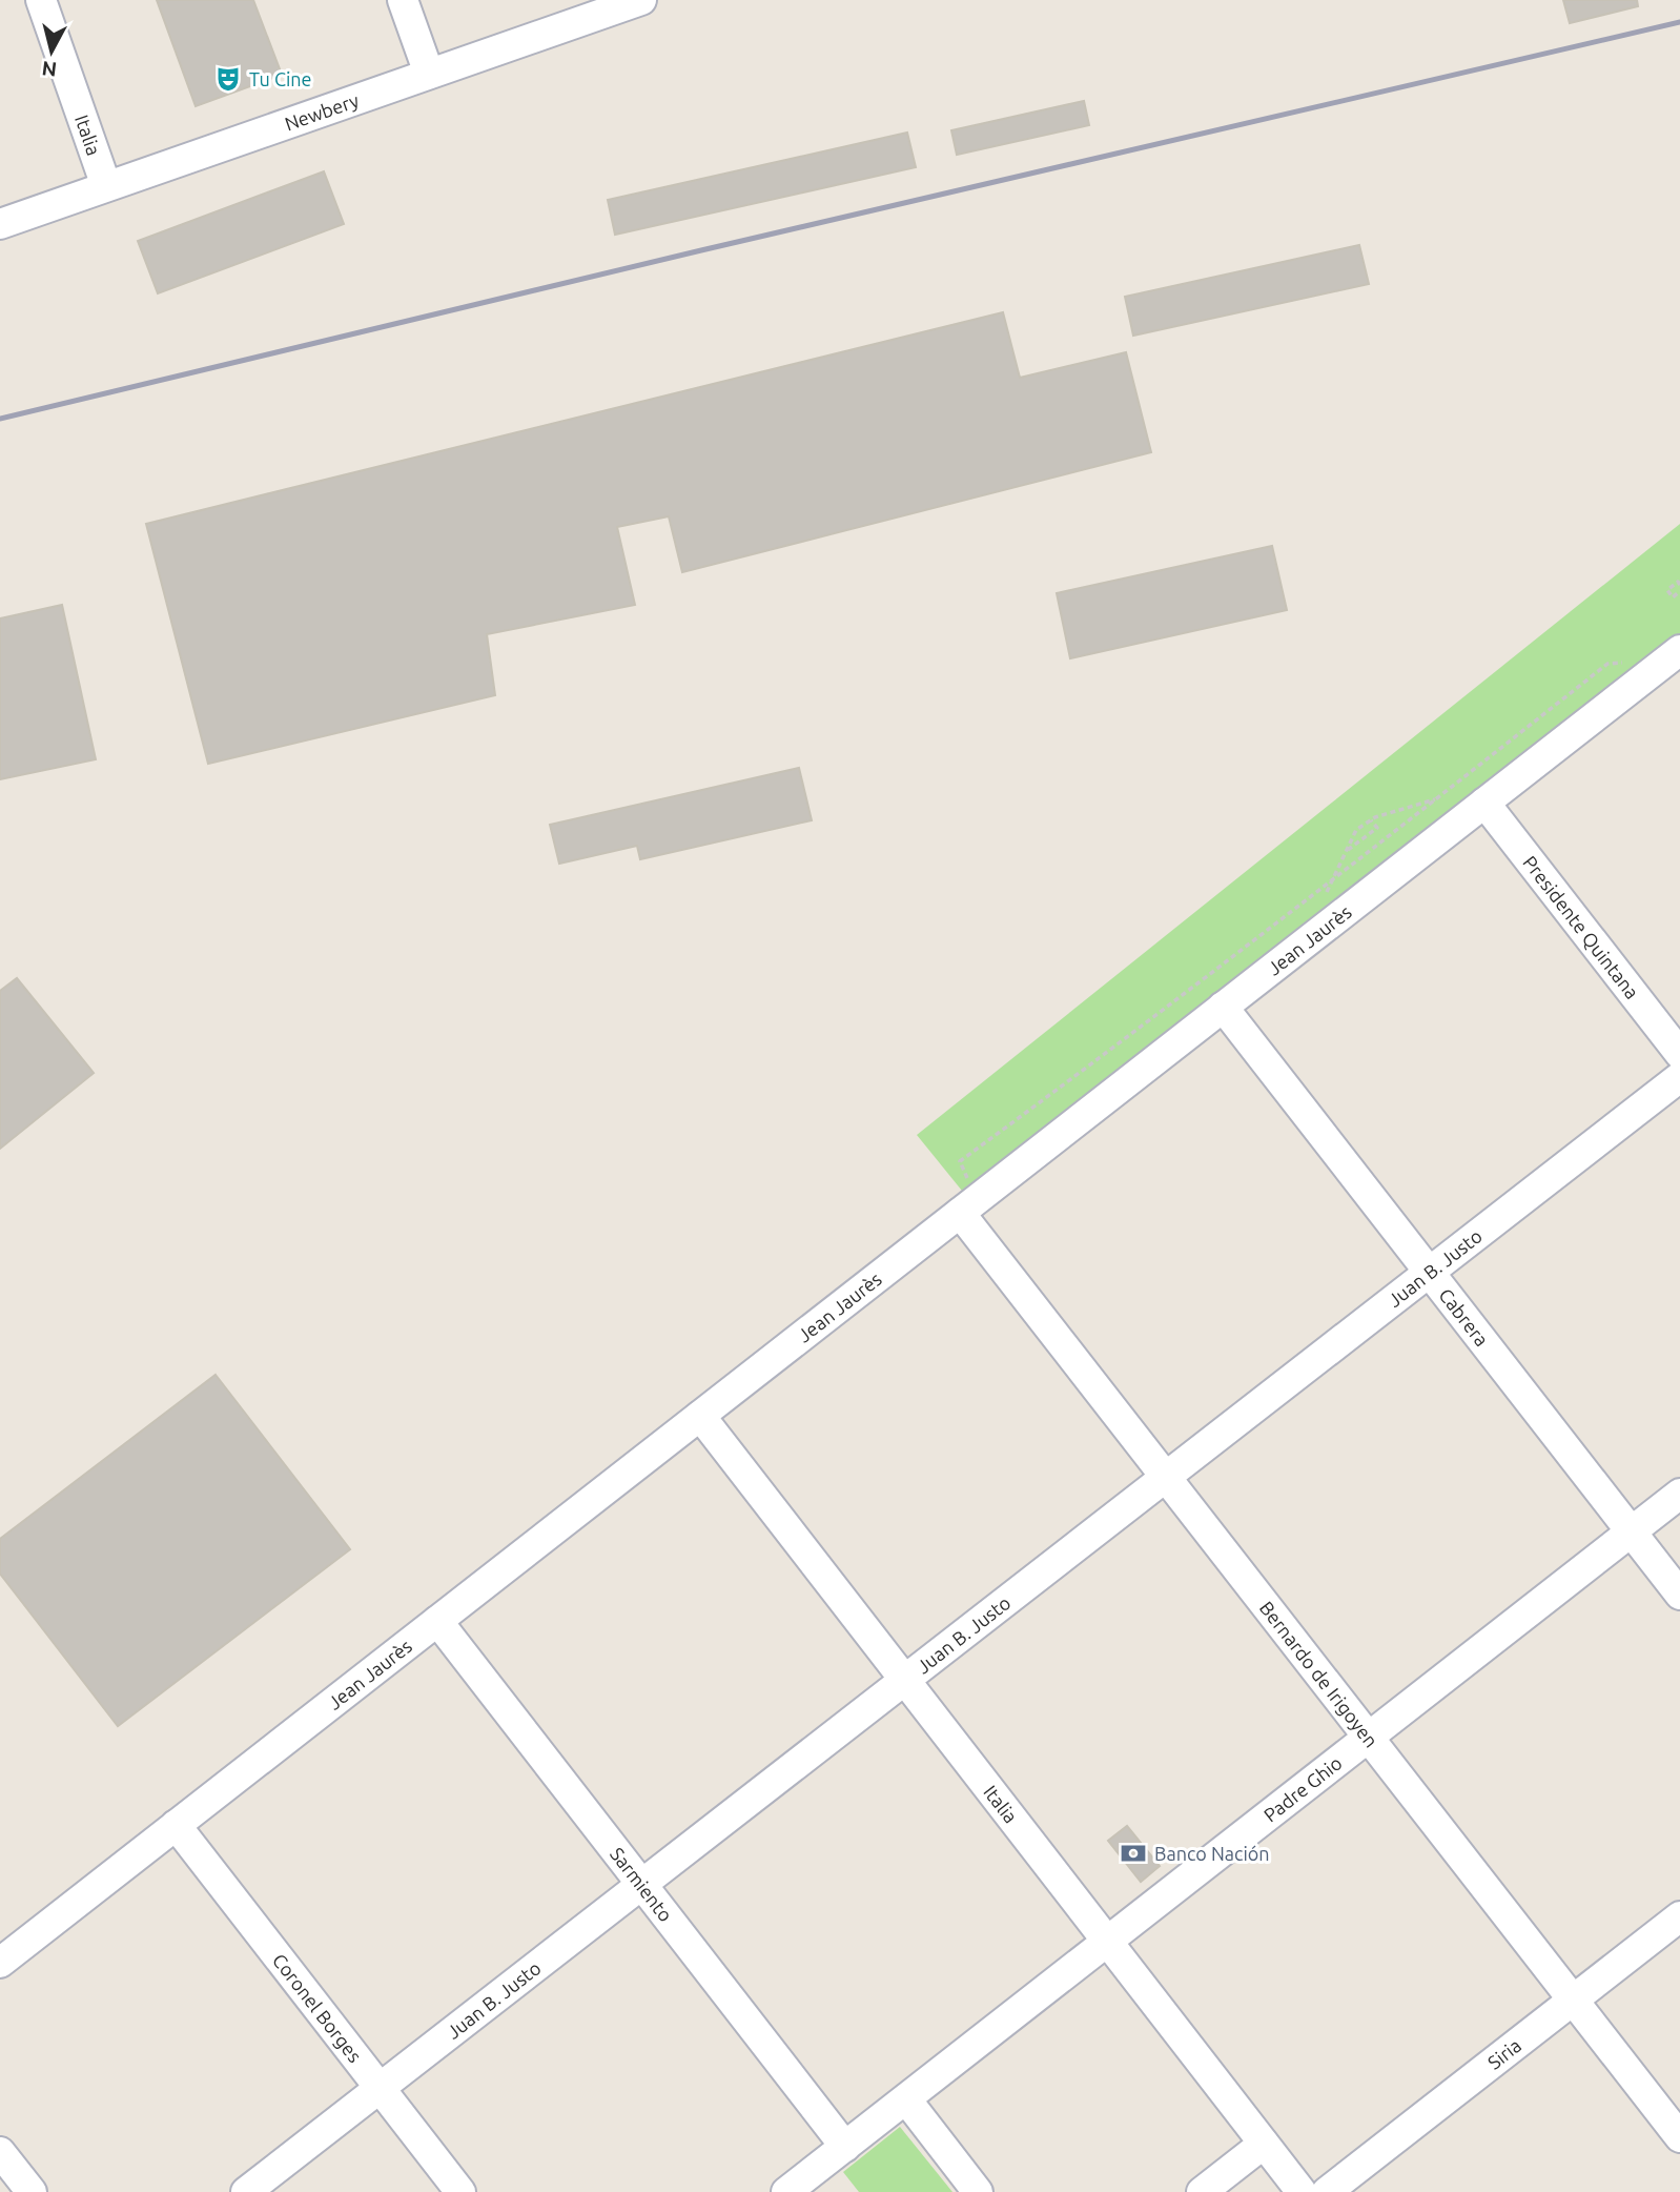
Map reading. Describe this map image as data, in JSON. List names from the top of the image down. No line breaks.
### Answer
{"streets":{"street":["Newbery","Italia","Presidente Quintana","Jean Jaurès","Juan B. Justo","Cabrera","Bernardo de Irigoyen","Padre Ghio","Sarmiento","Coronel Borges","Siria"]},"crossings":[["Newbery","Italia"],["Italia","Jean Jaurès"],["Italia","Juan B. Justo"],["Italia","Padre Ghio"],["Presidente Quintana","Jean Jaurès"],["Jean Jaurès","Cabrera"],["Jean Jaurès","Bernardo de Irigoyen"],["Jean Jaurès","Sarmiento"],["Jean Jaurès","Coronel Borges"],["Juan B. Justo","Cabrera"],["Juan B. Justo","Bernardo de Irigoyen"],["Juan B. Justo","Sarmiento"],["Juan B. Justo","Coronel Borges"],["Cabrera","Padre Ghio"],["Bernardo de Irigoyen","Padre Ghio"],["Bernardo de Irigoyen","Siria"],["Padre Ghio","Sarmiento"]],"places":{"theatre":["Tu Cine"],"bank":["Banco Nación"]},"north":"bottom"}
